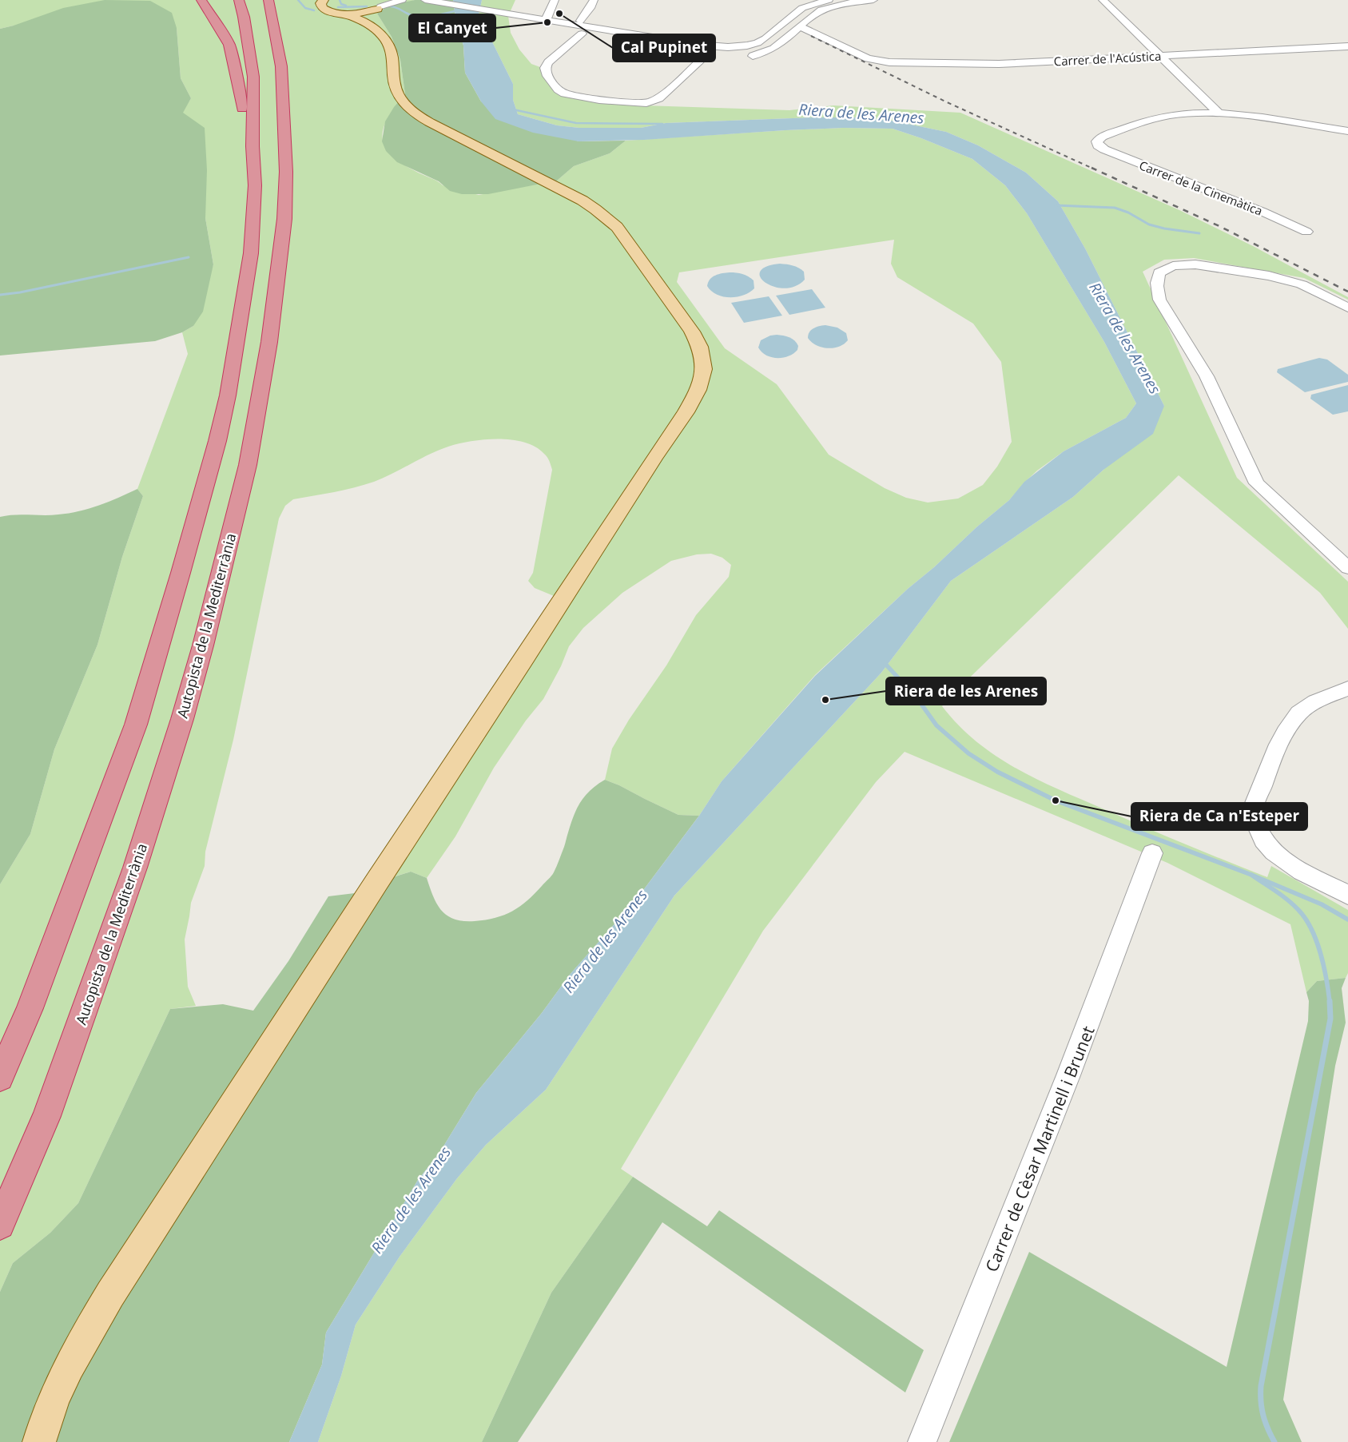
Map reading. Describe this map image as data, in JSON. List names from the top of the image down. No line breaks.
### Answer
{"streets":{"highway":["Autopista de la Mediterrània"],"street":["Carrer de l'Acústica","Carrer de la Cinemàtica","Carrer de Cèsar Martinell i Brunet"]},"water":["Riera de les Arenes"],"places":["Cal Pupinet","El Canyet","Riera de les Arenes","Riera de Ca n'Esteper"]}
